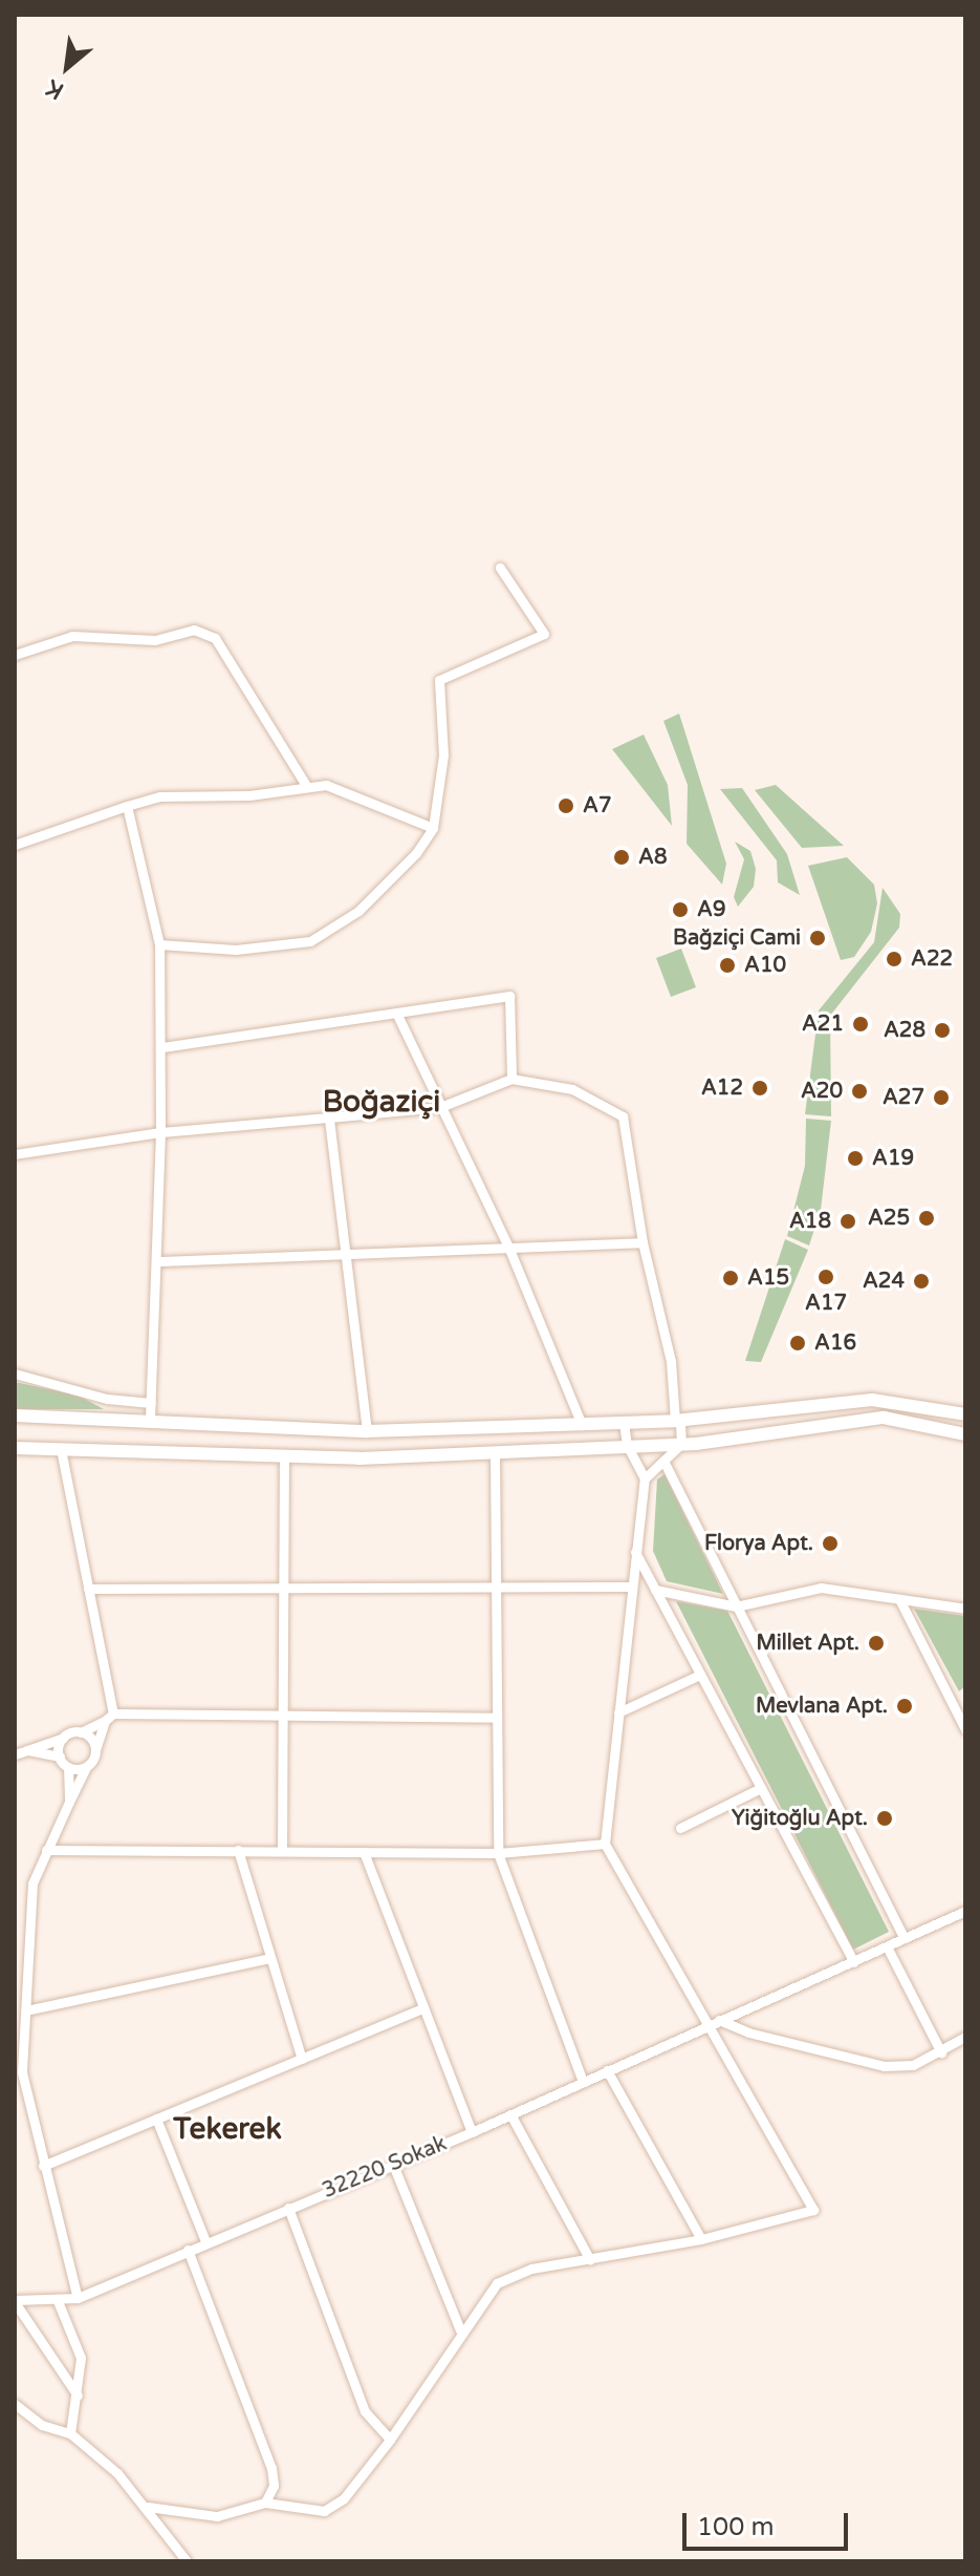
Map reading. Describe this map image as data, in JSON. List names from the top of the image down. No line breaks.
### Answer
{"streets":{"street":["32220 Sokak"]},"districts":["Boğaziçi","Tekerek"],"places":["A7","A8","A9","Bağziçi Cami","A22","A10","A21","A28","A12","A20","A27","A19","A25","A18","A17","A15","A24","A16","Florya Apt.","Millet Apt.","Mevlana Apt.","Yiğitoğlu Apt."],"scale_bar":"100 m","north":"bottom left"}
